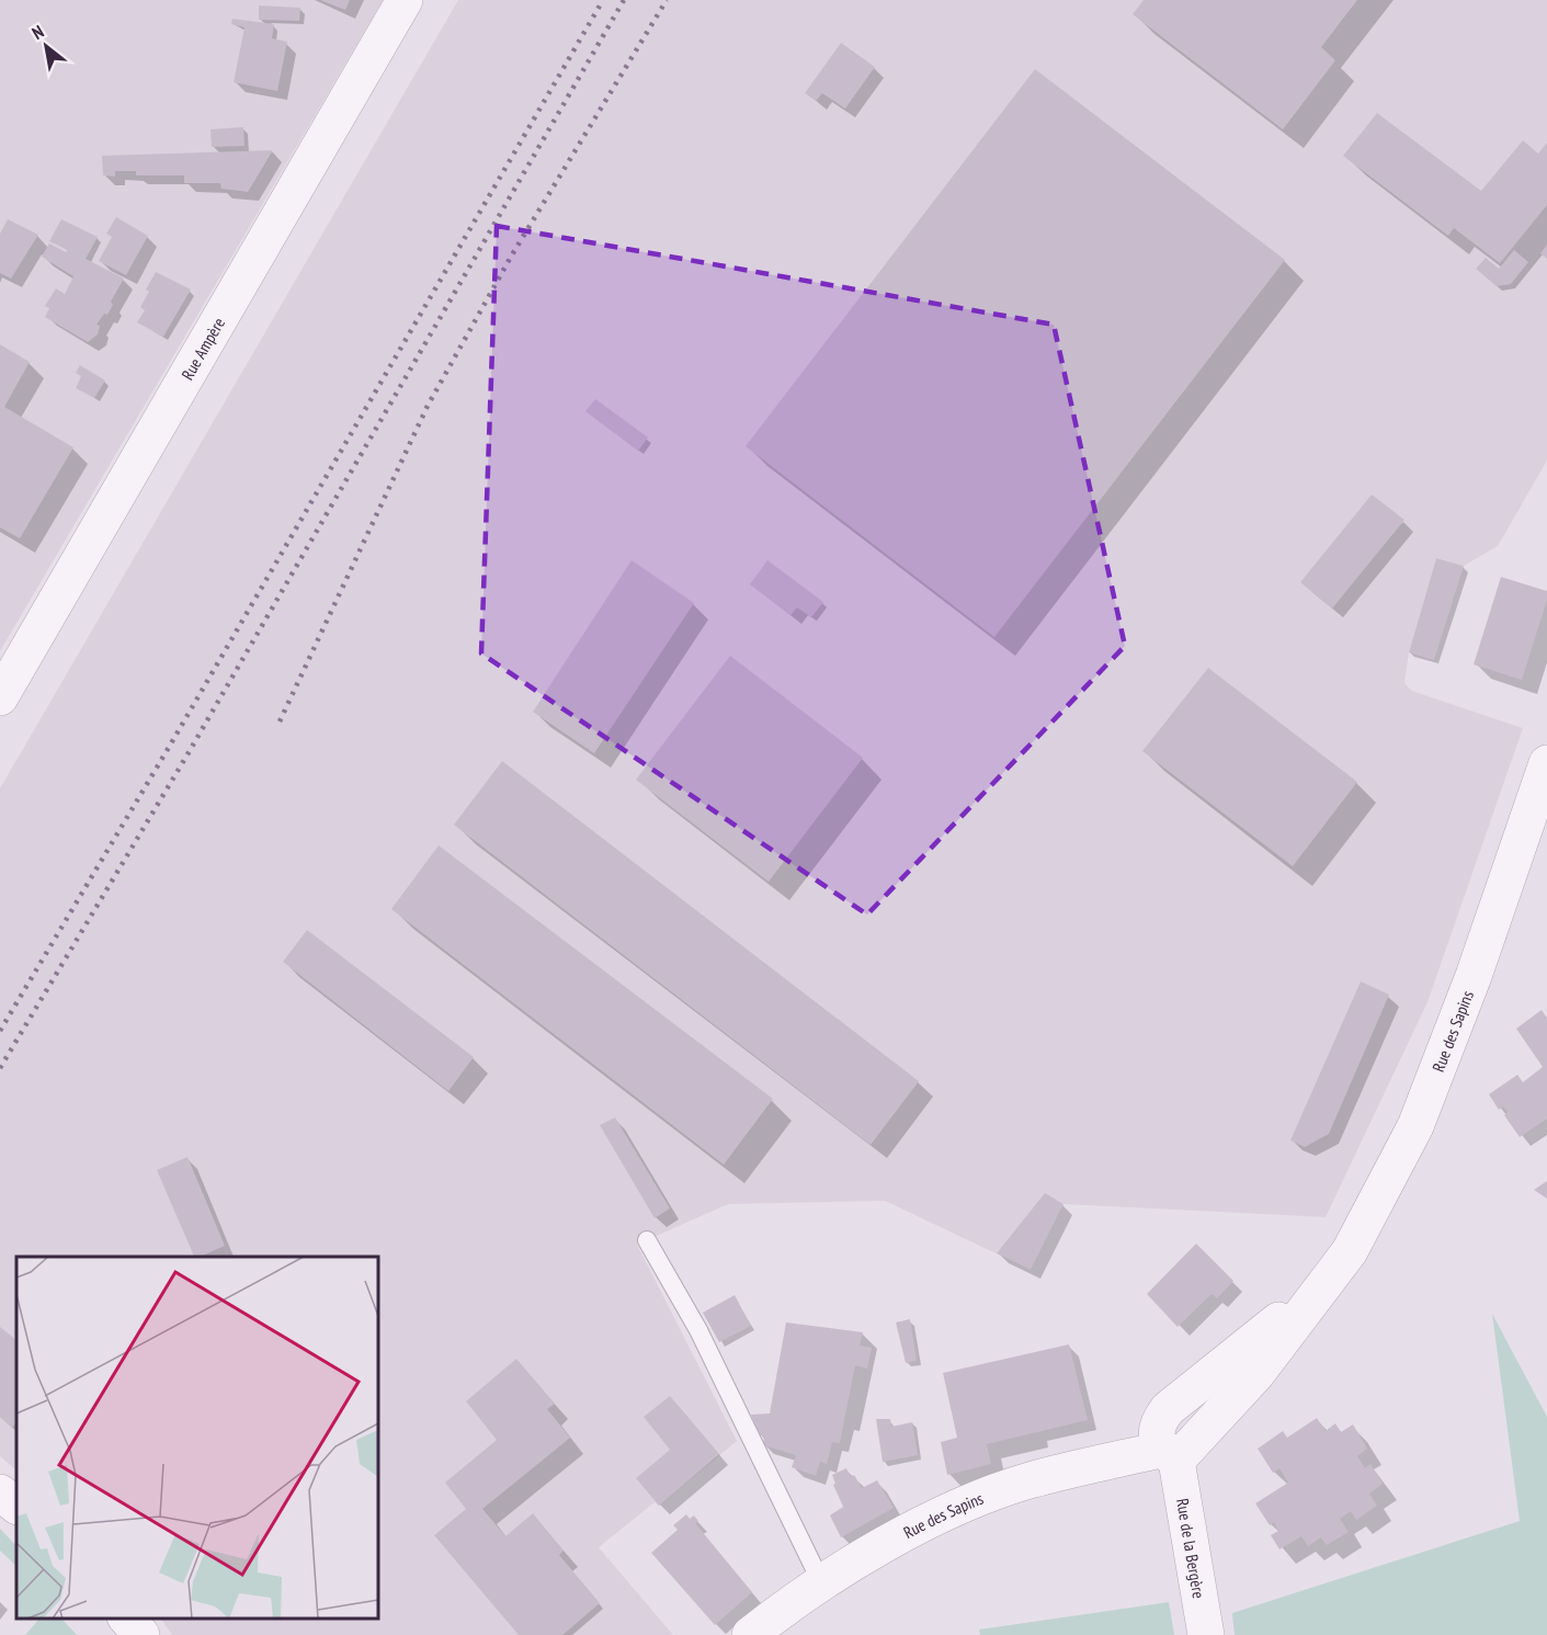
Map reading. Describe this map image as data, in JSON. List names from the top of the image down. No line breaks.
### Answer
{"streets":{"street":["Rue Ampère","Rue des Sapins","Rue de la Bergère"]},"crossings":[["Rue des Sapins","Rue de la Bergère"]],"north":"top left"}
